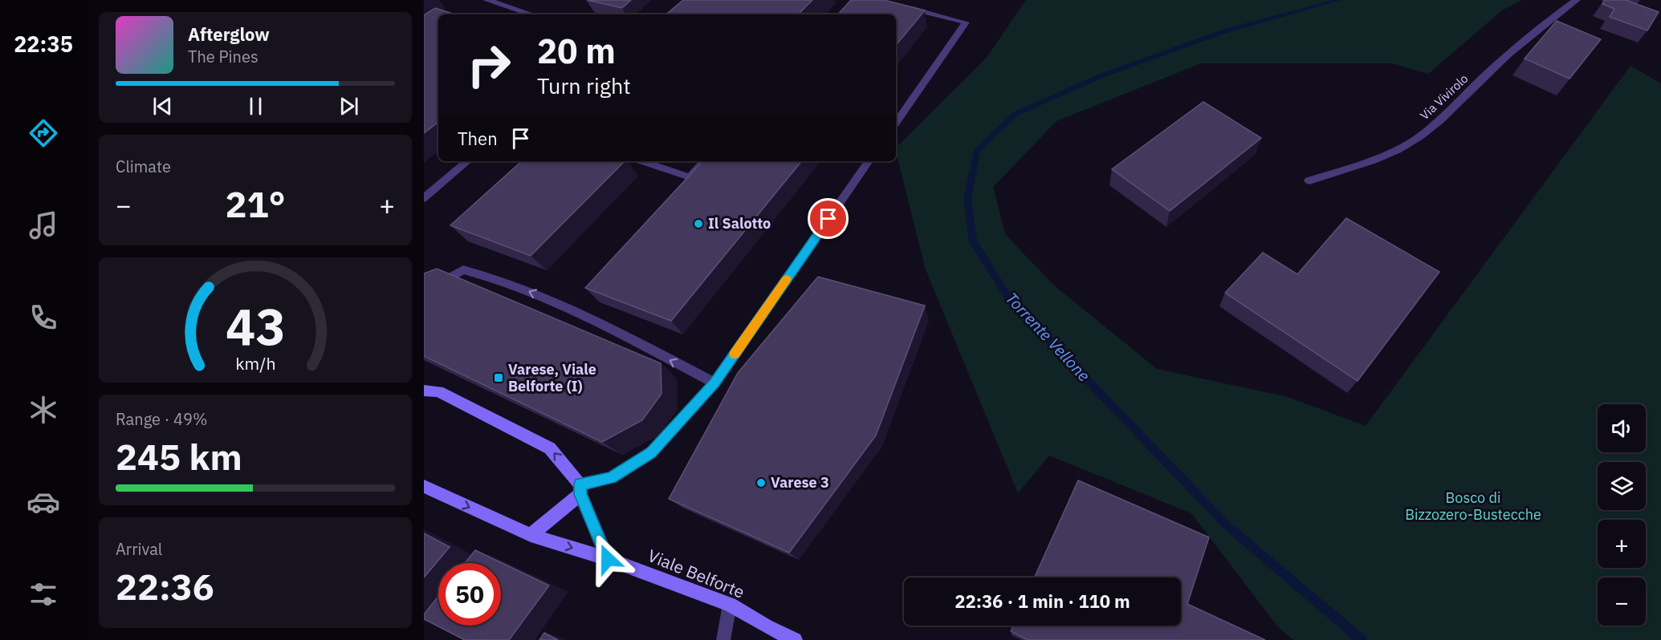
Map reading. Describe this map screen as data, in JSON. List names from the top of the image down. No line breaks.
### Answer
{"streets":{"main road":["Viale Belforte"],"street":["Via Vivirolo"]},"water":["Torrente Vellone"],"parks":["Bosco di Bizzozero-Bustecche"],"places":{"other":["Il Salotto","Varese 3"],"transit":["Varese, Viale Belforte (I)"]},"page":{"tabs":"22:35","turn":["20 m","Turn right"],"song":["Afterglow","The Pines"],"then":"Then","tile":["Climate",["Range · 49%","245 km"],["Arrival","22:36"]],"heat":["−","21°","+"],"map_buttons":["+","−"],"limit":"50","trip":"22:36 · 1 min · 110 m","gauge":["43","km/h"]}}
